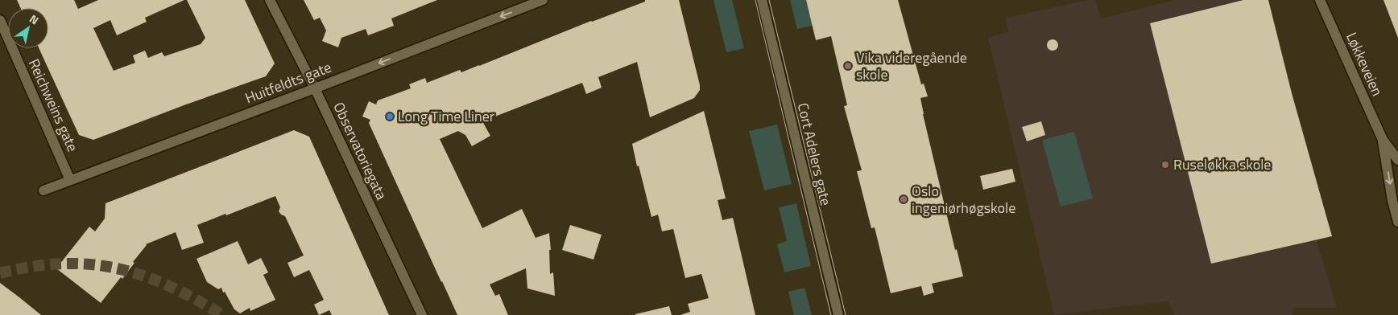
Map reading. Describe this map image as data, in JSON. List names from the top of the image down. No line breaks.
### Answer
{"streets":{"street":["Løkkeveien","Huitfeldts gate","Reichweins gate","Observatoriegata","Cort Adelers gate"]},"crossings":[["Huitfeldts gate","Reichweins gate"],["Huitfeldts gate","Observatoriegata"]],"one_way":["Huitfeldts gate"],"places":["Vika videregående skole","Long Time Liner","Ruseløkka skole","Oslo ingeniørhøgskole"],"north":"top right"}
